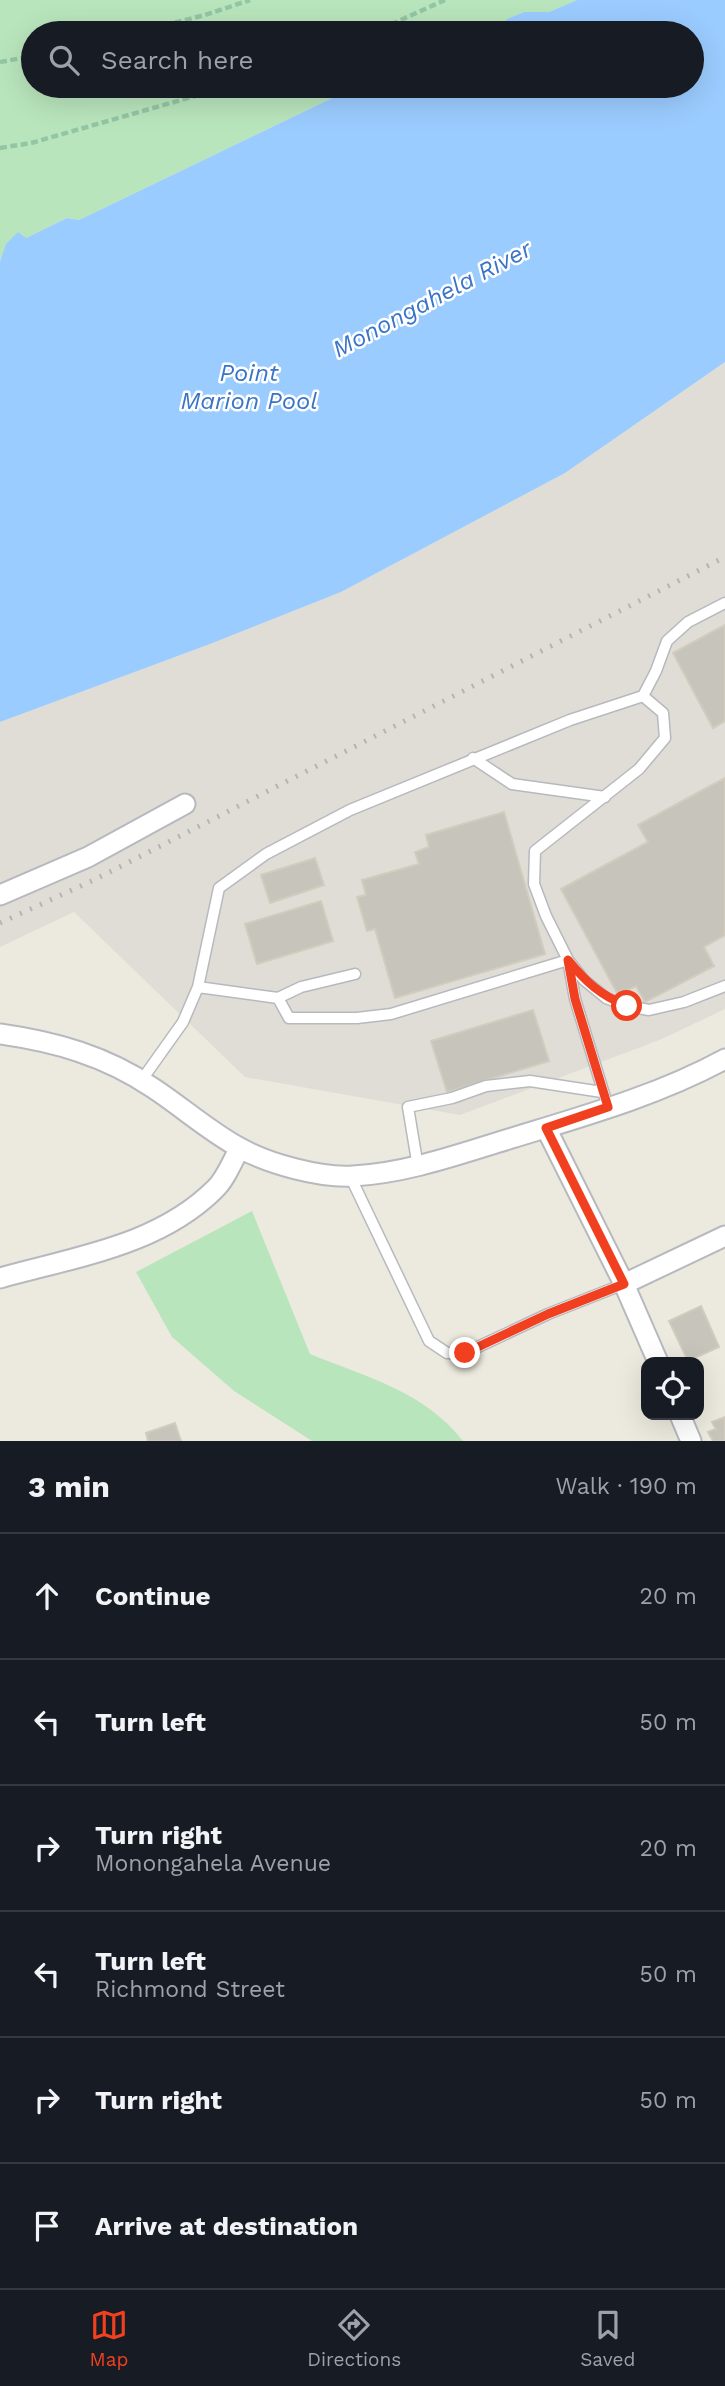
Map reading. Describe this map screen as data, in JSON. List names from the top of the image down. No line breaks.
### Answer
{"water":["Monongahela River","Point Marion Pool"],"page":{"search":"Search here","heading":["3 min","Walk · 190 m"],"list":[["Continue","20 m"],["Turn left","50 m"],["Turn right","Monongahela Avenue","20 m"],["Turn left","Richmond Street","50 m"],["Turn right","50 m"],"Arrive at destination"],"nav":["Map","Directions","Saved"]}}
